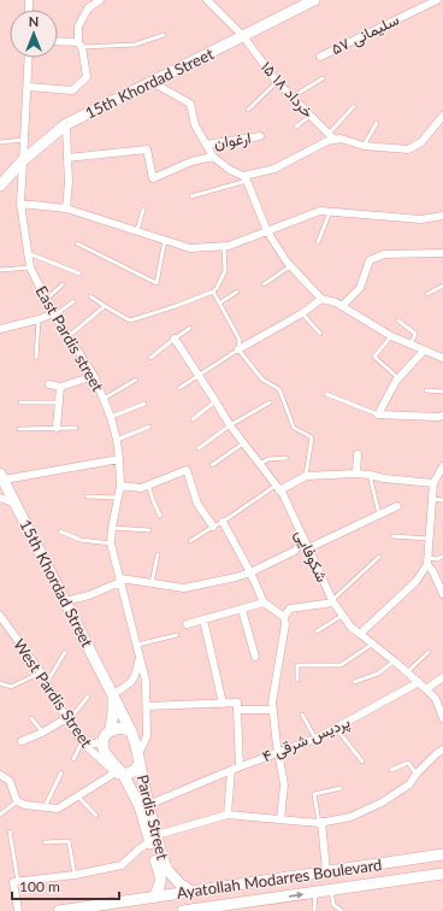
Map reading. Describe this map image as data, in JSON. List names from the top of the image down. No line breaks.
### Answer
{"streets":{"street":["سلیمانی ۵۷","15th Khordad Street","۱۵ خرداد ۱۸","ارغوان","East Pardis street","شکوفایی","West Pardis Street","پردیس شرقی ۴","Pardis Street","Ayatollah Modarres Boulevard"]},"crossings":[["15th Khordad Street","۱۵ خرداد ۱۸"],["15th Khordad Street","East Pardis street"],["15th Khordad Street","West Pardis Street"],["15th Khordad Street","Pardis Street"],["شکوفایی","پردیس شرقی ۴"],["West Pardis Street","Pardis Street"],["پردیس شرقی ۴","Pardis Street"],["Pardis Street","Ayatollah Modarres Boulevard"]],"scale_bar":"100 m","north":"top"}
